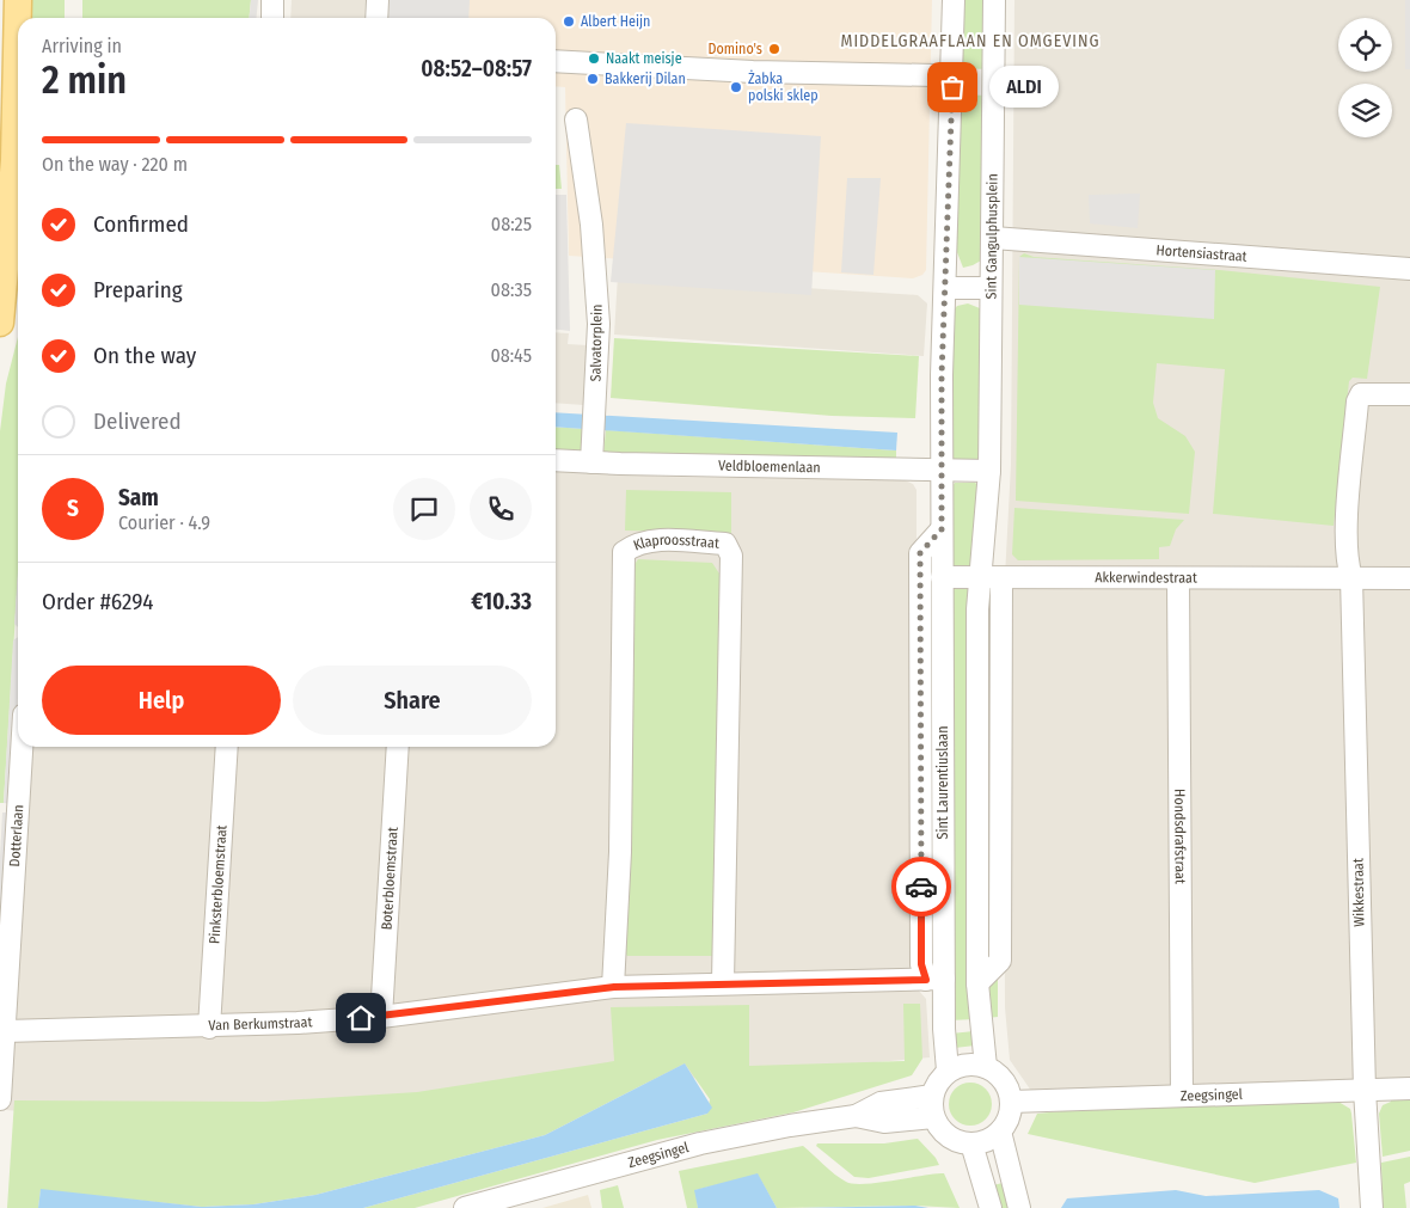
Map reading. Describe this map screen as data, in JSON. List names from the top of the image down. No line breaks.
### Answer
{"streets":{"street":["Sint Gangulphusplein","Hortensiastraat","Salvatorplein","Veldbloemenlaan","Klaproosstraat","Akkerwindestraat","Sint Laurentiuslaan","Dotterlaan","Hondsdrafstraat","Boterbloemstraat","Pinksterbloemstraat","Wikkestraat","Van Berkumstraat","Zeegsingel"]},"crossings":[["Sint Gangulphusplein","Hortensiastraat"],["Sint Gangulphusplein","Veldbloemenlaan"],["Salvatorplein","Veldbloemenlaan"],["Veldbloemenlaan","Sint Laurentiuslaan"],["Klaproosstraat","Van Berkumstraat"],["Akkerwindestraat","Sint Laurentiuslaan"],["Akkerwindestraat","Hondsdrafstraat"],["Akkerwindestraat","Wikkestraat"],["Sint Laurentiuslaan","Van Berkumstraat"],["Sint Laurentiuslaan","Zeegsingel"],["Dotterlaan","Van Berkumstraat"],["Hondsdrafstraat","Zeegsingel"],["Boterbloemstraat","Van Berkumstraat"],["Pinksterbloemstraat","Van Berkumstraat"],["Wikkestraat","Zeegsingel"]],"districts":["MIDDELGRAAFLAAN EN OMGEVING"],"places":["Albert Heijn","Domino's","Naakt meisje","Bakkerij Dilan","Żabka polski sklep","ALDI"],"page":{"heading":["2 min","Arriving in","08:52–08:57"],"panel":["Sam","Courier · 4.9","Order #6294","€10.33"],"bubble":"ALDI","bar":"On the way · 220 m","list":[["Confirmed","08:25"],["Preparing","08:35"],["On the way","08:45"],"Delivered"],"round":"S","buttons":["Help","Share"]}}
